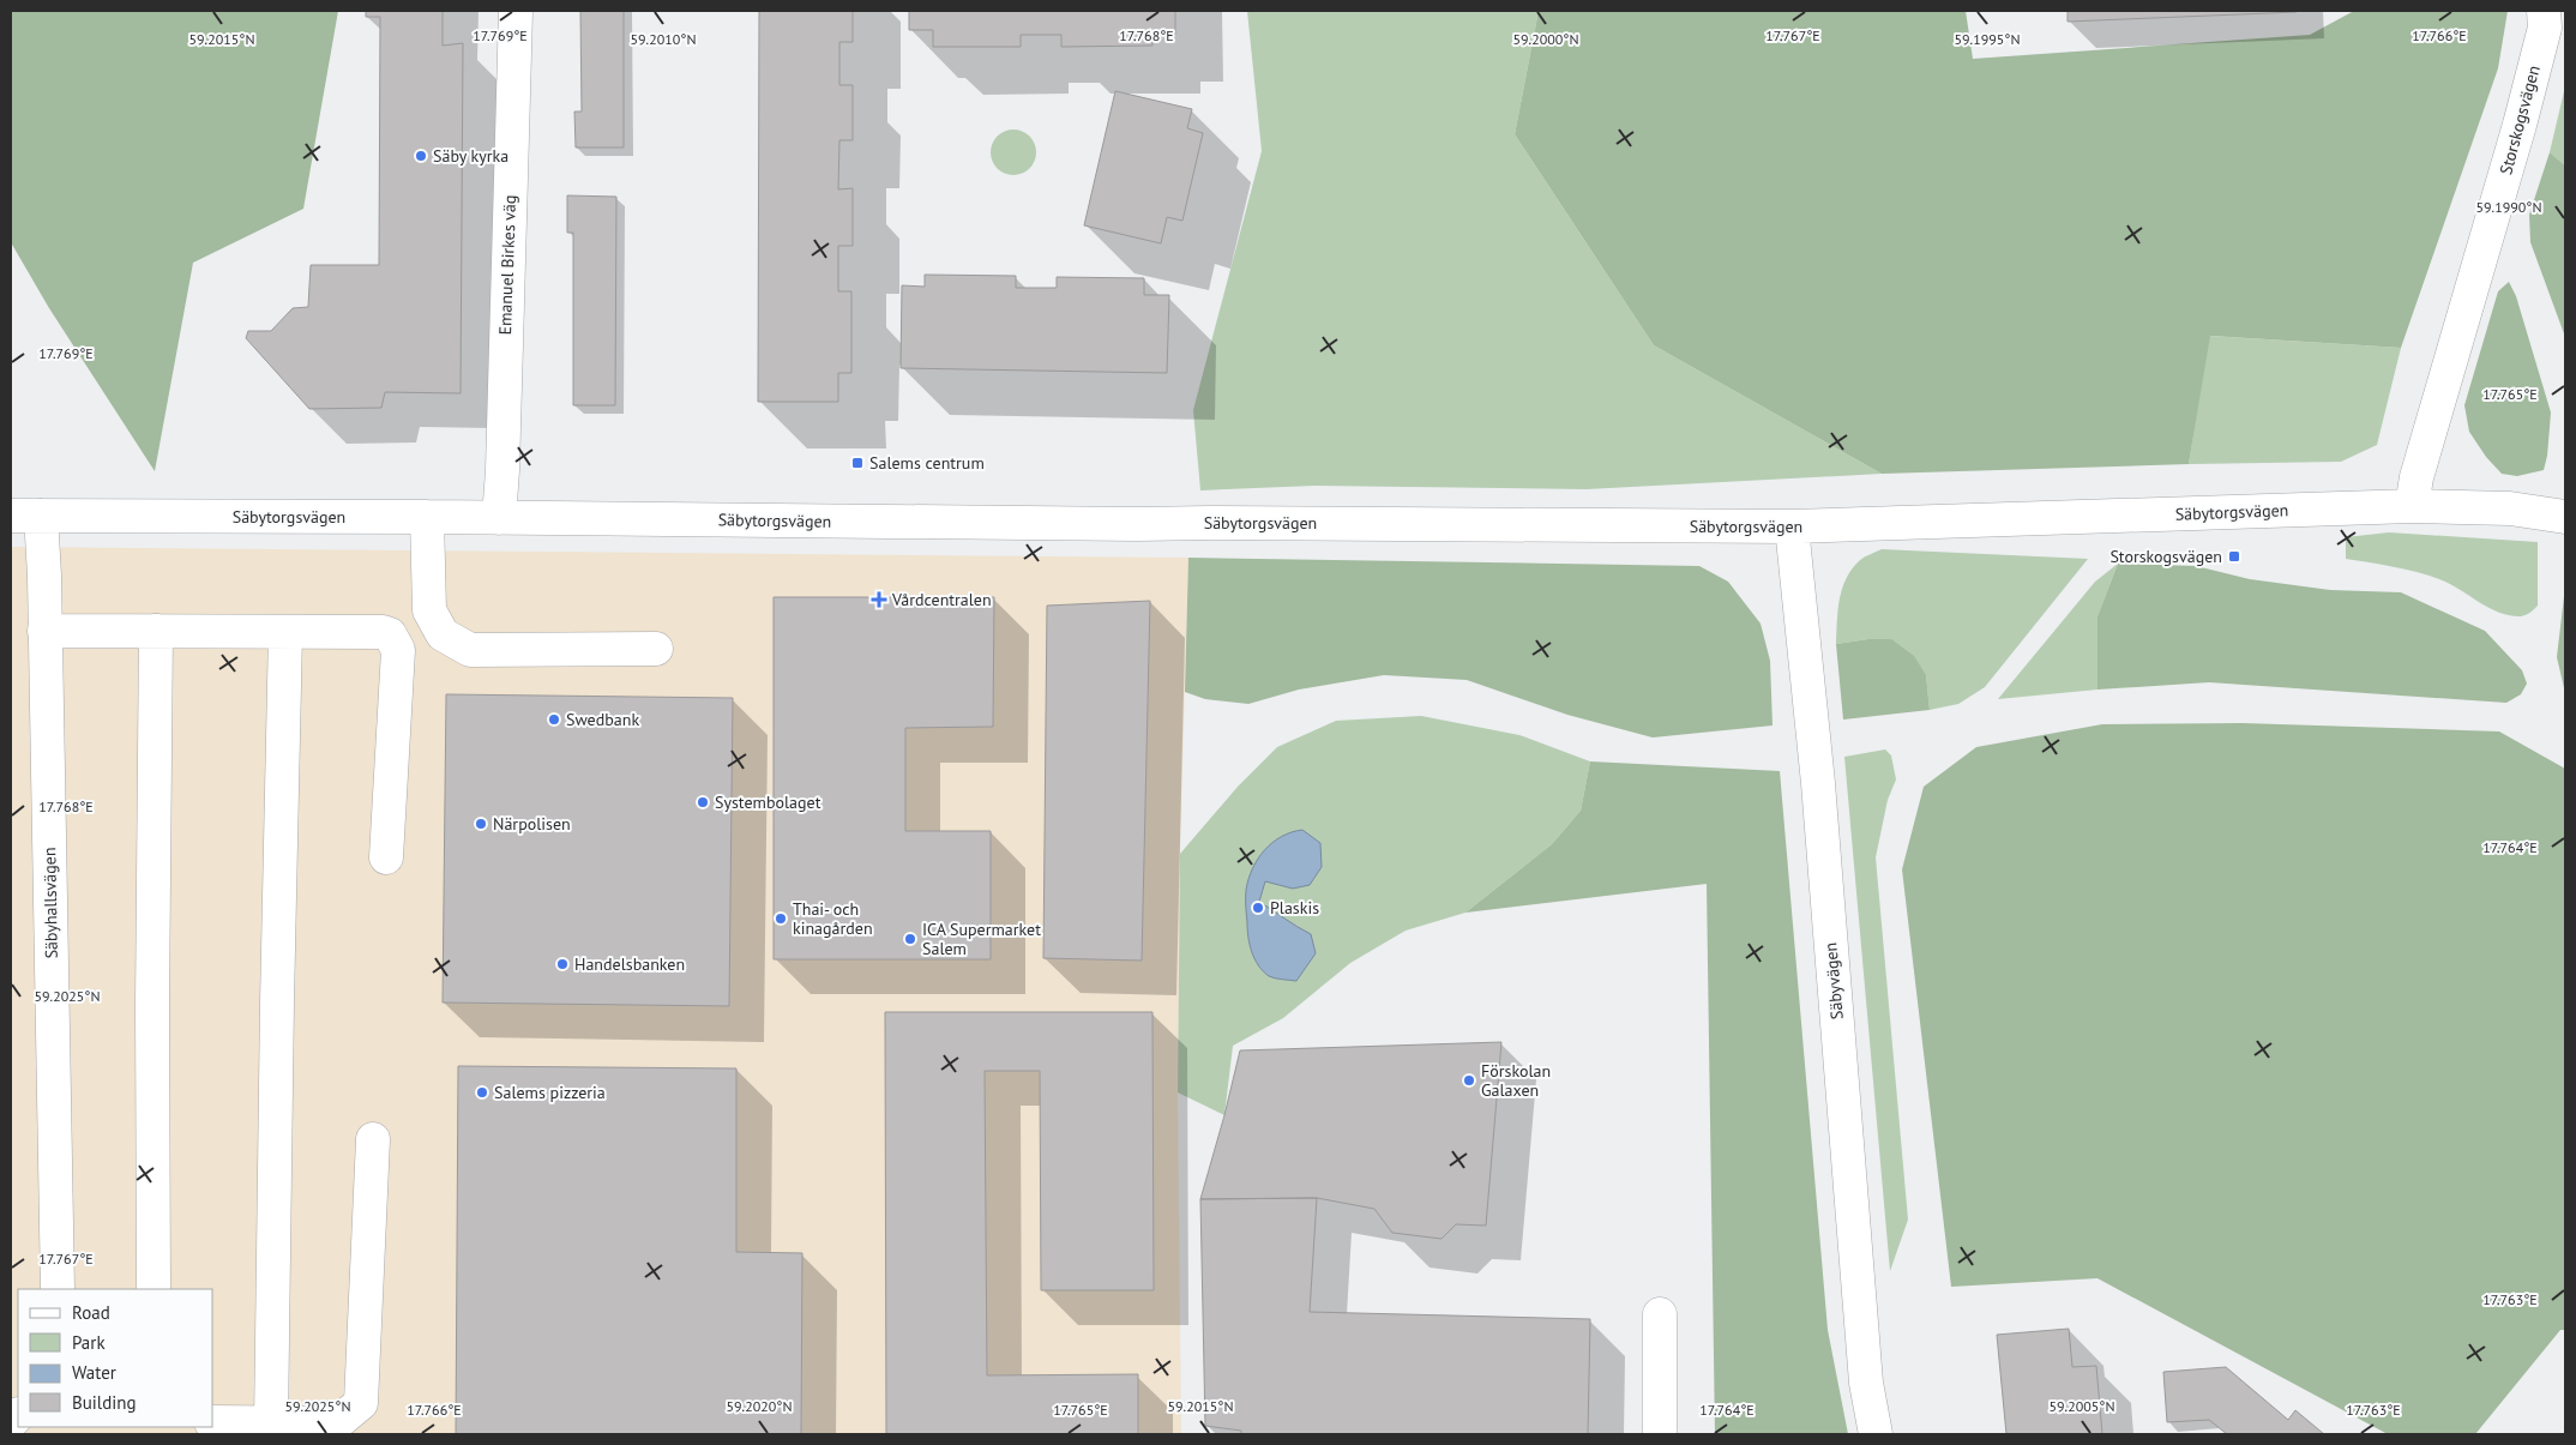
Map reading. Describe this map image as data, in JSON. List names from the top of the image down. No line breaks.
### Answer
{"streets":{"street":["Storskogsvägen","Emanuel Birkes väg","Säbytorgsvägen","Säbyhallsvägen","Säbyvägen"]},"crossings":[["Storskogsvägen","Säbytorgsvägen"],["Emanuel Birkes väg","Säbytorgsvägen"],["Säbytorgsvägen","Säbyhallsvägen"],["Säbytorgsvägen","Säbyvägen"]],"places":{"other":["Säby kyrka","Swedbank","Systembolaget","Närpolisen","Plaskis","Thai- och kinagården","ICA Supermarket Salem","Handelsbanken","Förskolan Galaxen","Salems pizzeria"],"transit":["Salems centrum","Storskogsvägen"],"health":["Vårdcentralen"]},"legend":["Road","Park","Water","Building"],"coordinates":["17.768°E","17.767°E","17.766°E","17.769°E","59.2015°N","59.2010°N","59.2000°N","59.1995°N","59.1990°N","17.765°E","17.764°E","59.2025°N","17.763°E","59.2020°N","59.2005°N"]}
